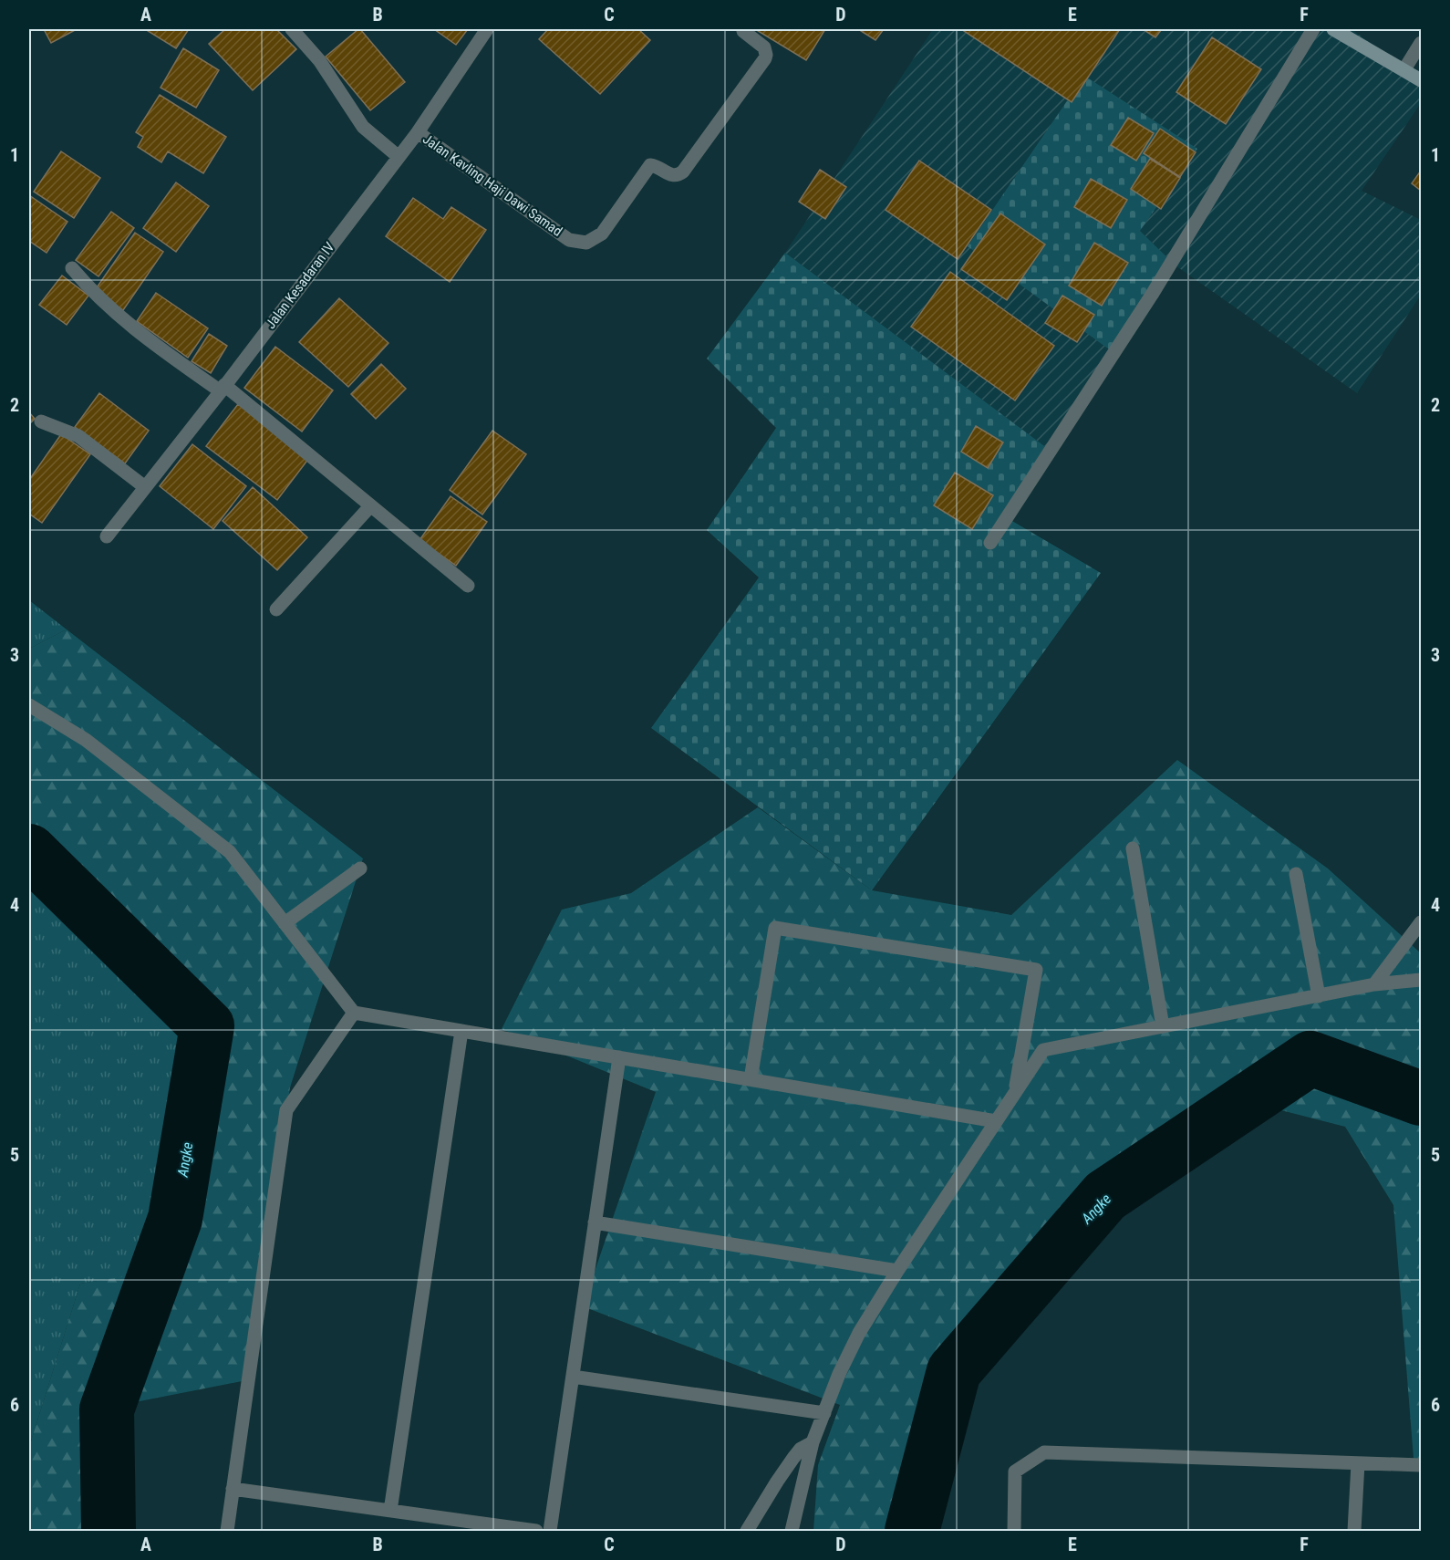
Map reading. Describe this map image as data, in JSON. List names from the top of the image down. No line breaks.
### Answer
{"streets":{"street":["Jalan Kavling Haji Dawi Samad","Jalan Kesadaran IV"]},"crossings":[["Jalan Kavling Haji Dawi Samad","Jalan Kesadaran IV"]],"water":["Angke"],"grid":{"columns":["A","B","C","D","E","F"],"rows":["1","2","3","4","5","6"]}}
